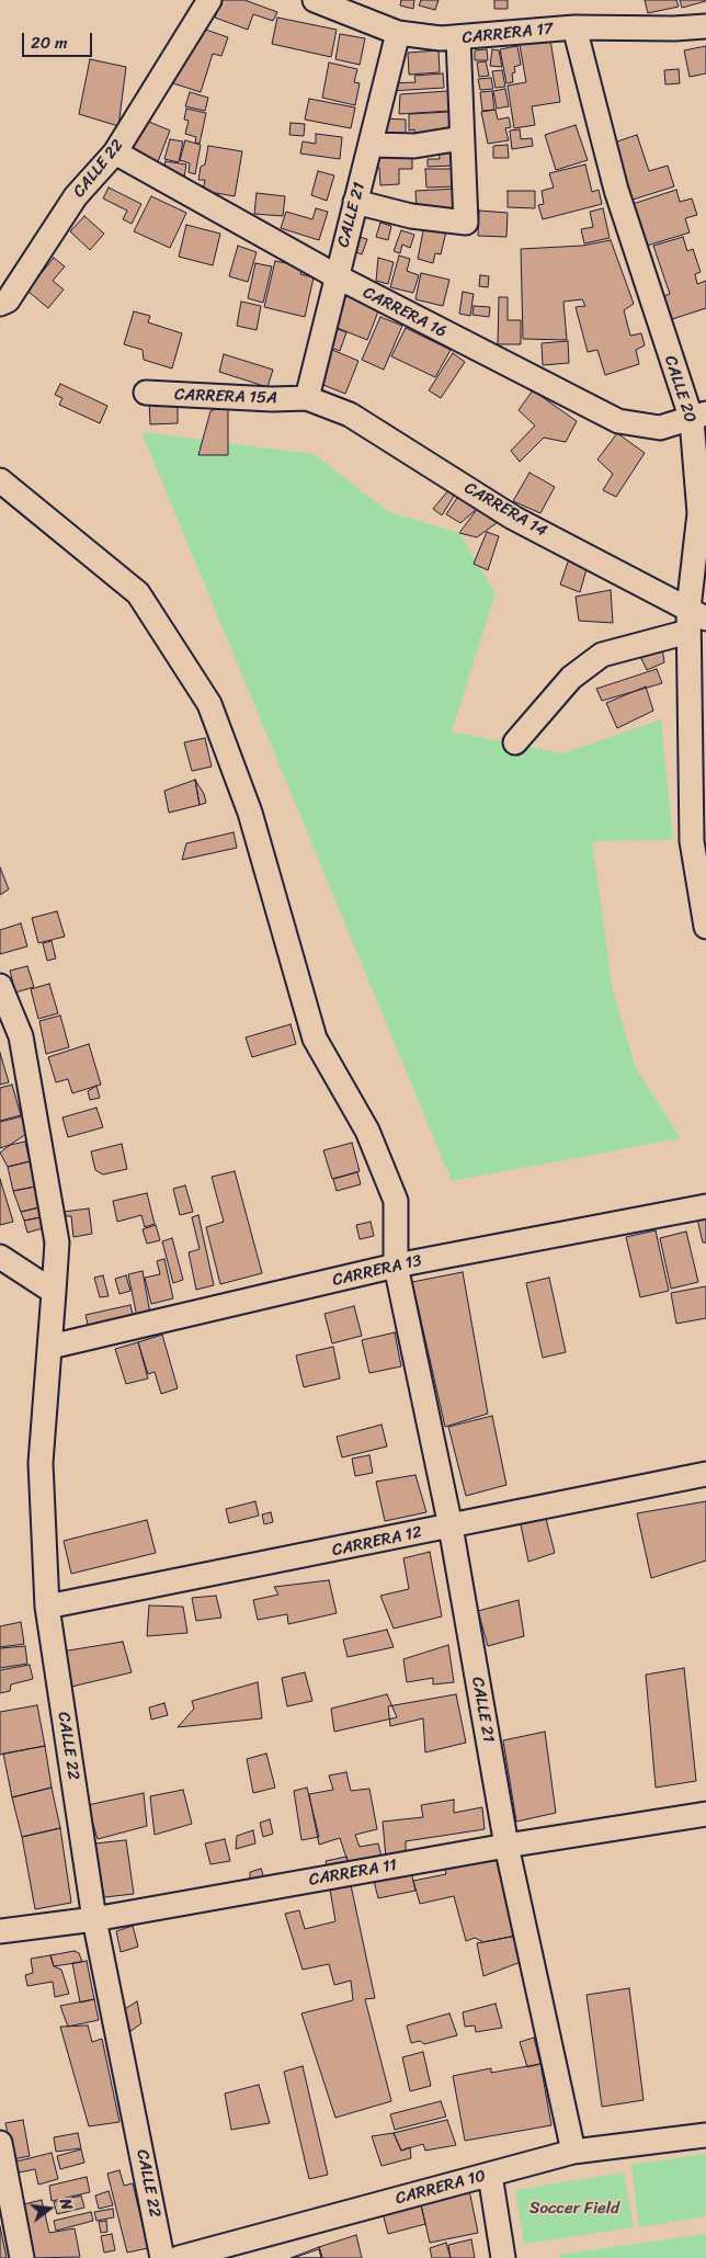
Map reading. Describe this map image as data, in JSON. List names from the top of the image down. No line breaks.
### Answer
{"streets":{"street":["CARRERA 17","CALLE 22","CALLE 21","CARRERA 16","CALLE 20","CARRERA 15A","CARRERA 14","CARRERA 13","CARRERA 12","CARRERA 11","CARRERA 10"]},"crossings":[["CARRERA 17","CALLE 21"],["CARRERA 17","CALLE 20"],["CALLE 22","CARRERA 16"],["CALLE 22","CARRERA 13"],["CALLE 22","CARRERA 12"],["CALLE 22","CARRERA 11"],["CALLE 21","CARRERA 16"],["CALLE 21","CARRERA 15A"],["CALLE 21","CARRERA 14"],["CALLE 21","CARRERA 13"],["CALLE 21","CARRERA 12"],["CALLE 21","CARRERA 11"],["CALLE 21","CARRERA 10"],["CARRERA 16","CALLE 20"],["CALLE 20","CARRERA 14"],["CARRERA 15A","CARRERA 14"]],"parks":["Soccer Field"],"scale_bar":"20 m","north":"right"}
